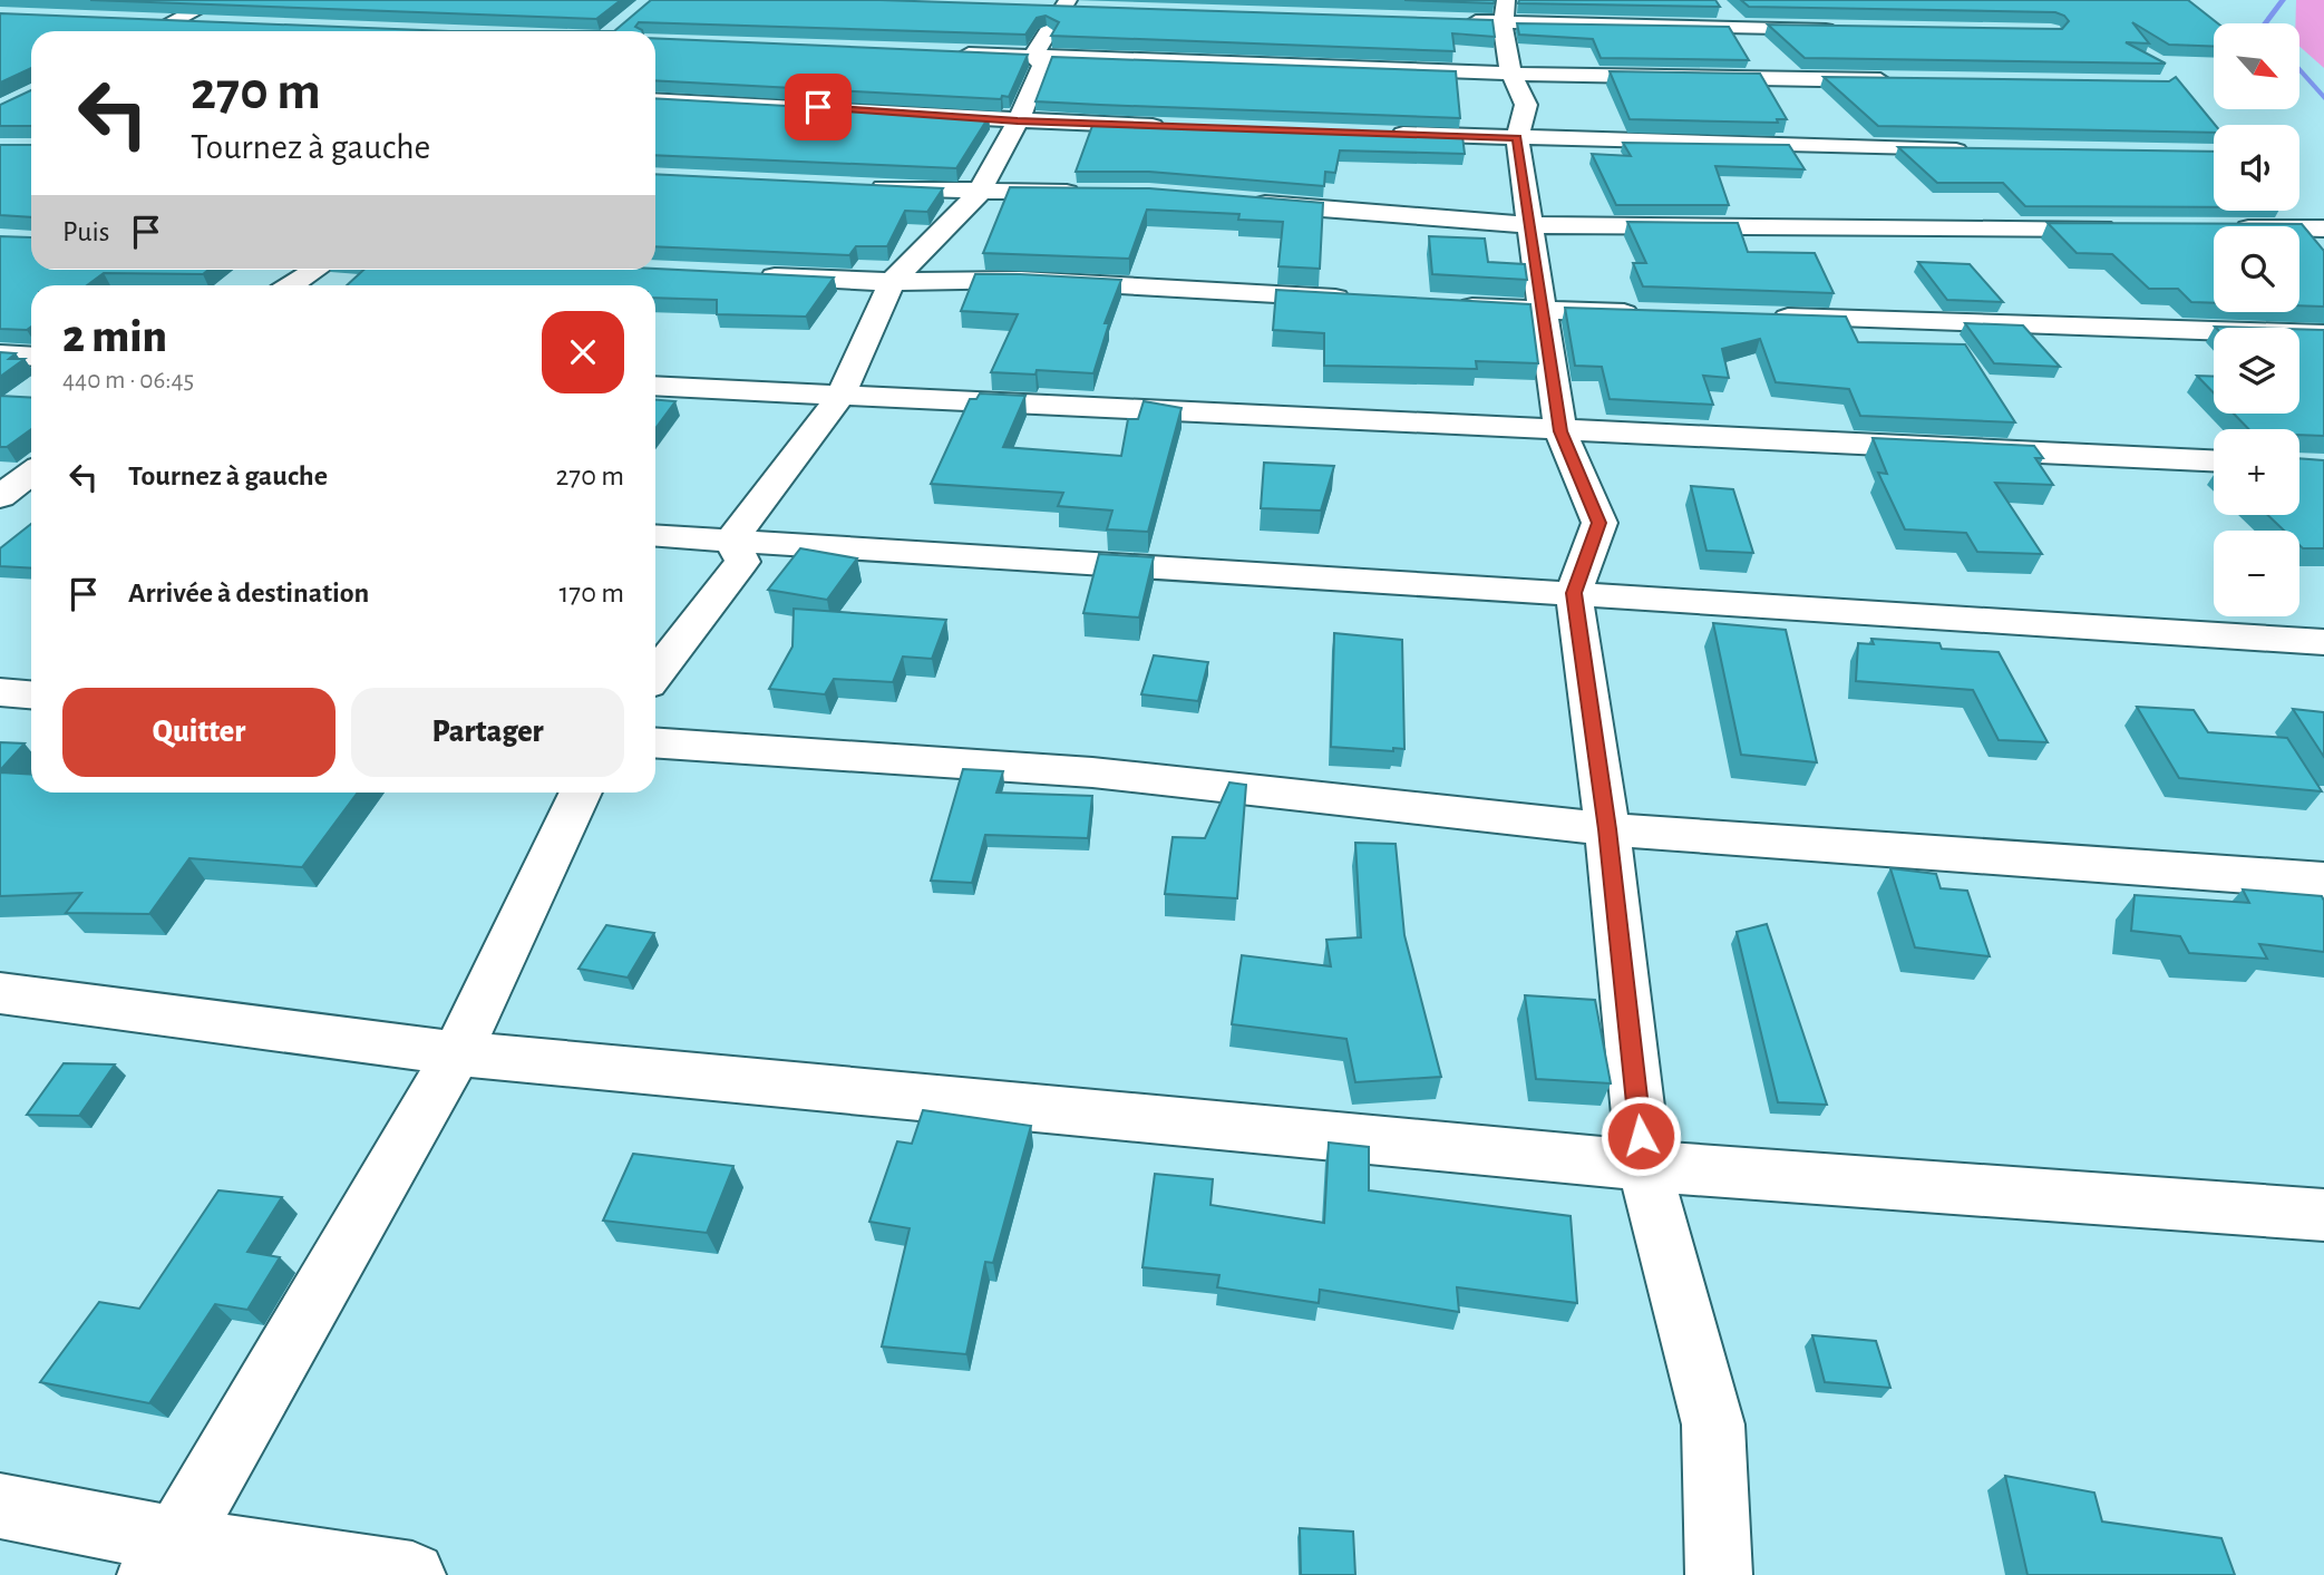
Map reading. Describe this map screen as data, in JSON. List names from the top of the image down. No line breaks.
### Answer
{"north":"bottom right","page":{"map_buttons":["+","−"],"turn":["270 m","Tournez à gauche"],"then":"Puis","heading":["2 min","440 m · 06:45"],"list":[{"name":"Tournez à gauche","value":"270 m"},{"name":"Arrivée à destination","value":"170 m"}],"buttons":["Quitter","Partager"]}}
